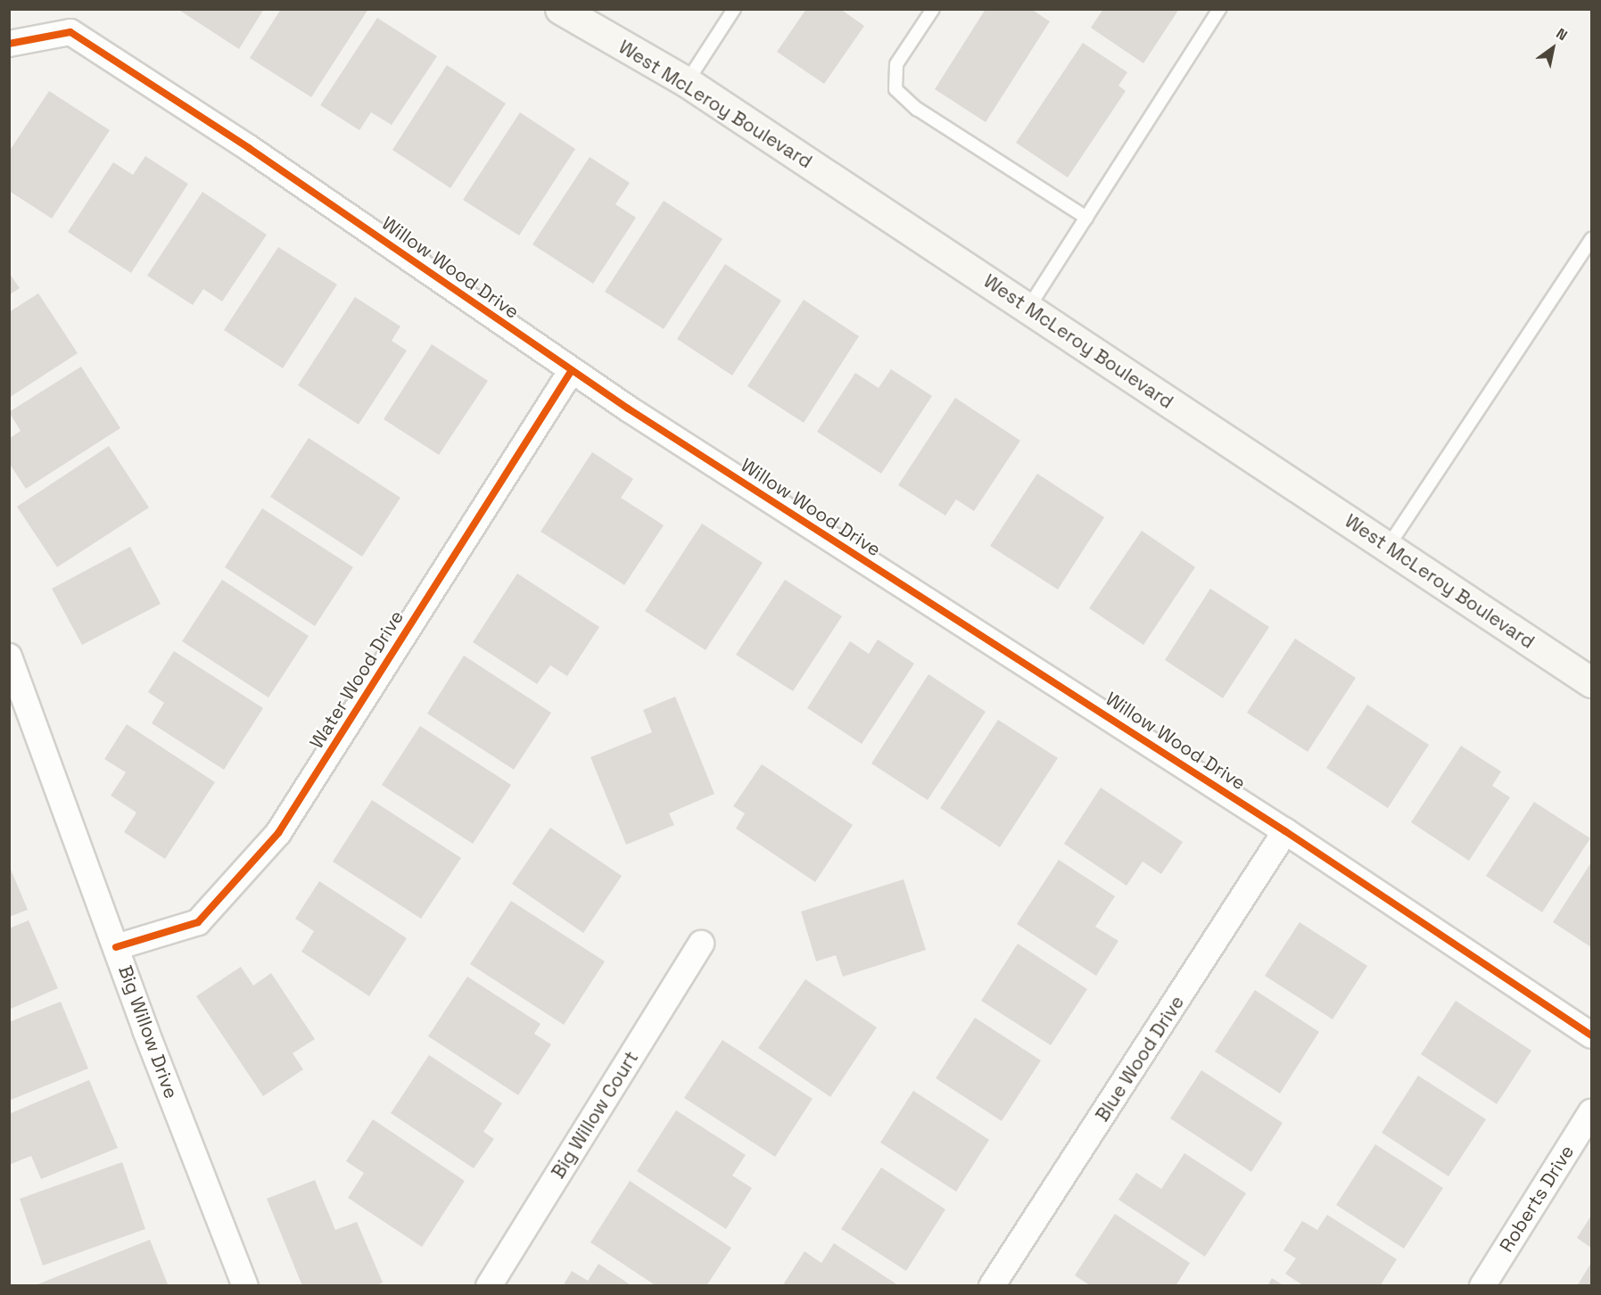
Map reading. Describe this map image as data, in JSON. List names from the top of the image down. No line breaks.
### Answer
{"streets":{"main road":["West McLeroy Boulevard"],"street":["Willow Wood Drive","Water Wood Drive","Big Willow Drive","Blue Wood Drive","Big Willow Court","Roberts Drive"]},"crossings":[["Willow Wood Drive","Water Wood Drive"],["Willow Wood Drive","Blue Wood Drive"],["Water Wood Drive","Big Willow Drive"]],"north":"top right"}
